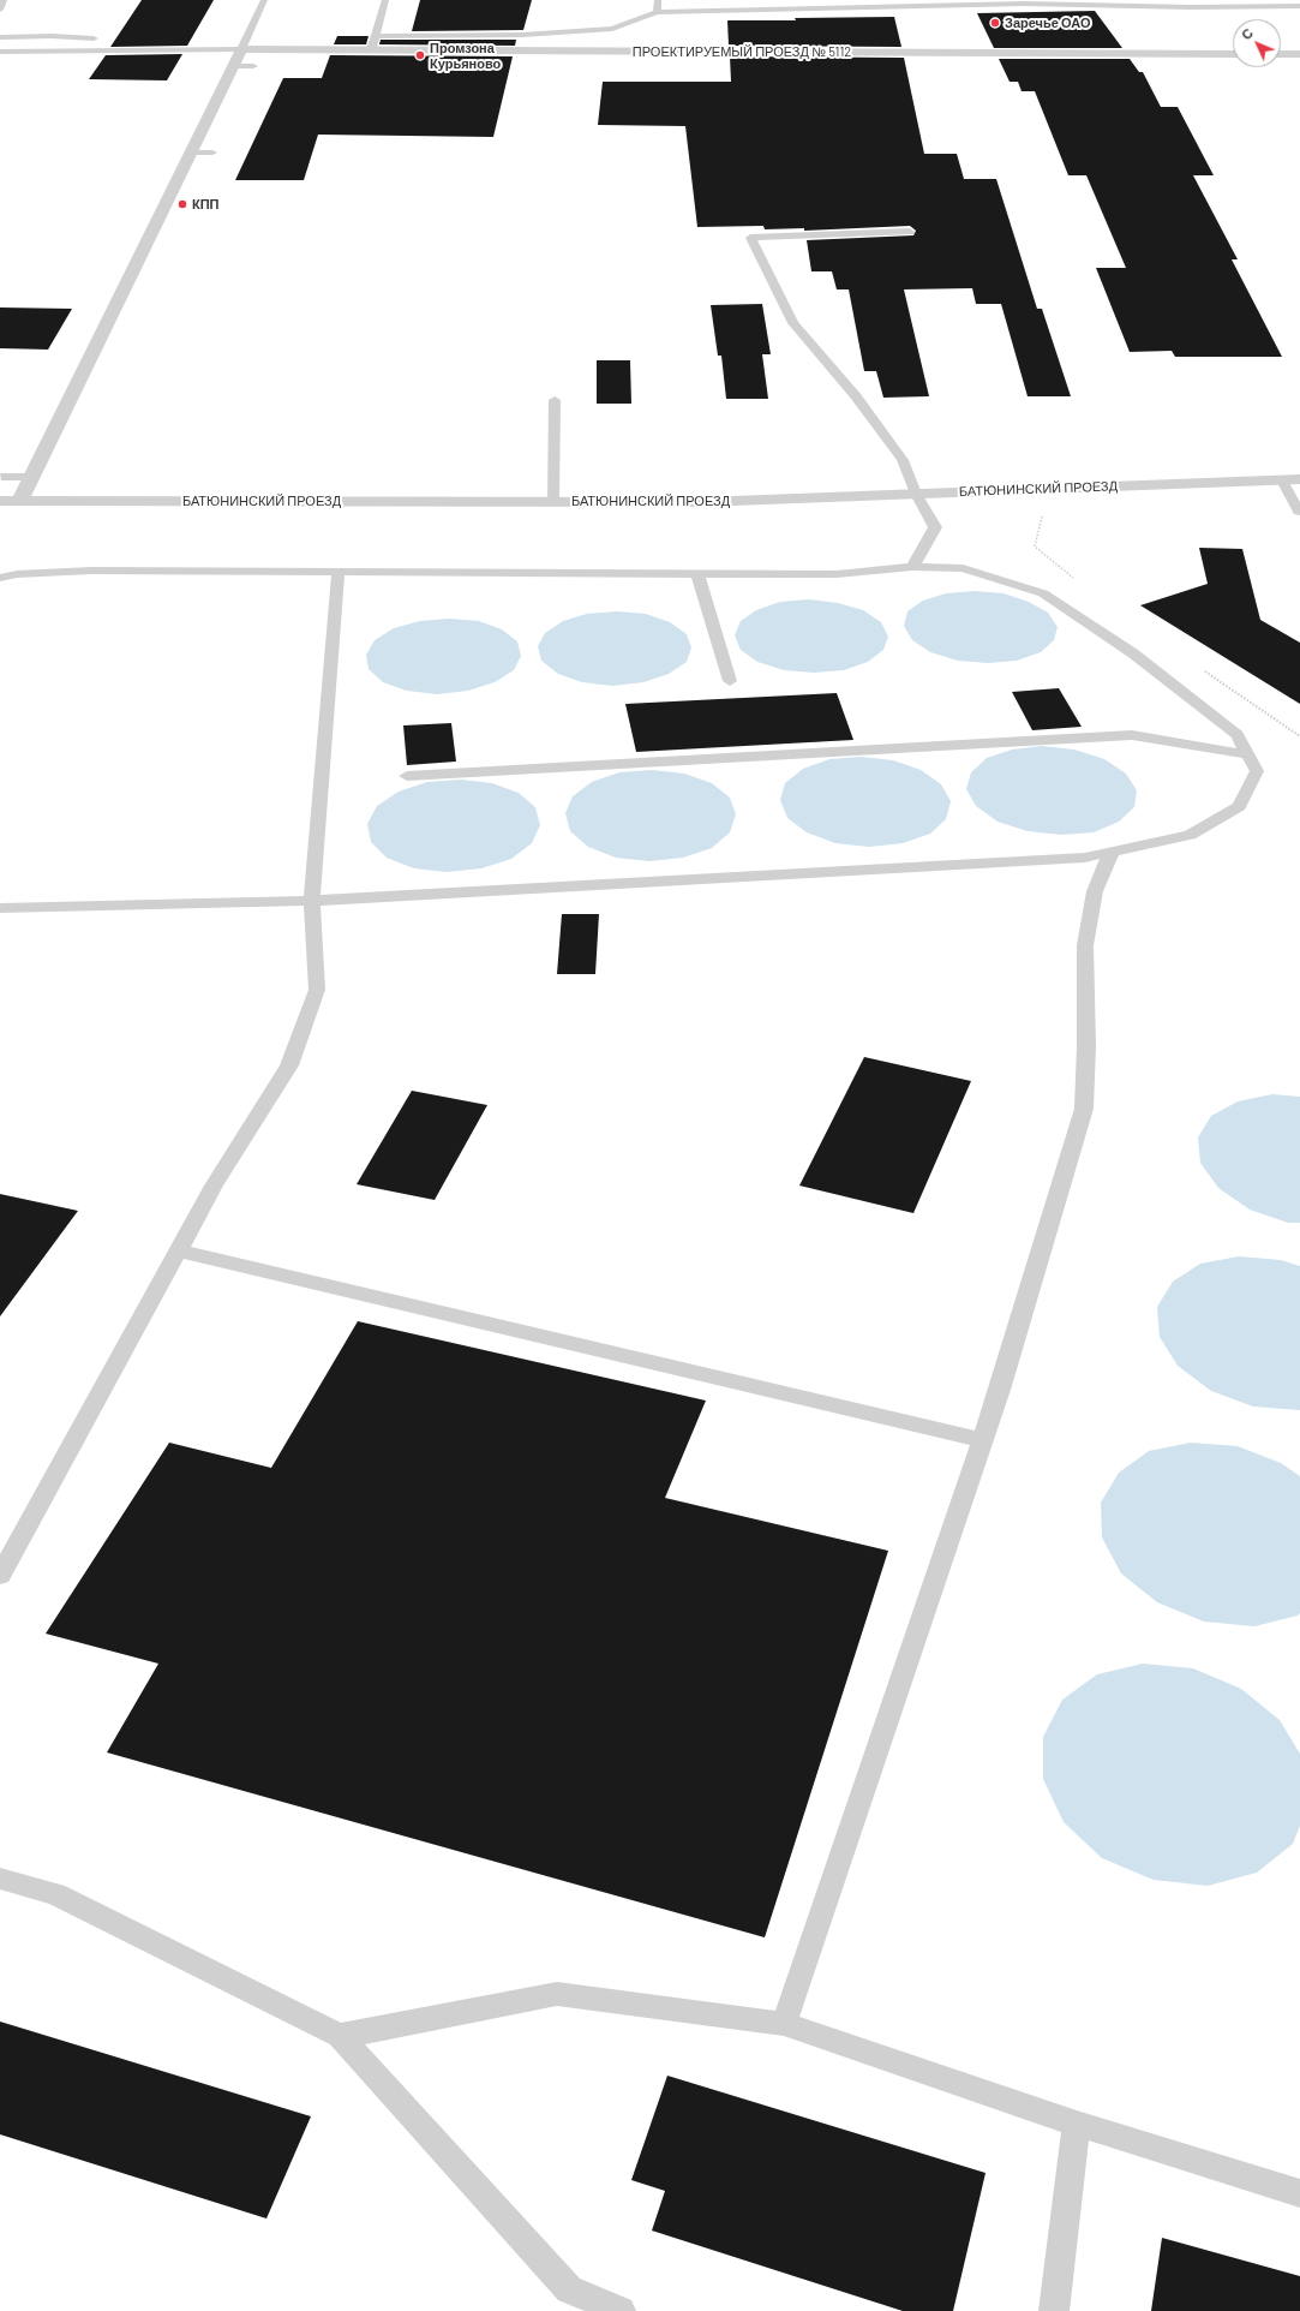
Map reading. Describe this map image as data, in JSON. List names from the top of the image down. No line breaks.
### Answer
{"streets":{"street":["ПРОЕКТИРУЕМЫЙ ПРОЕЗД № 5112","БАТЮНИНСКИЙ ПРОЕЗД"]},"places":["Заречье ОАО","Промзона Курьяново","КПП"],"north":"top left"}
